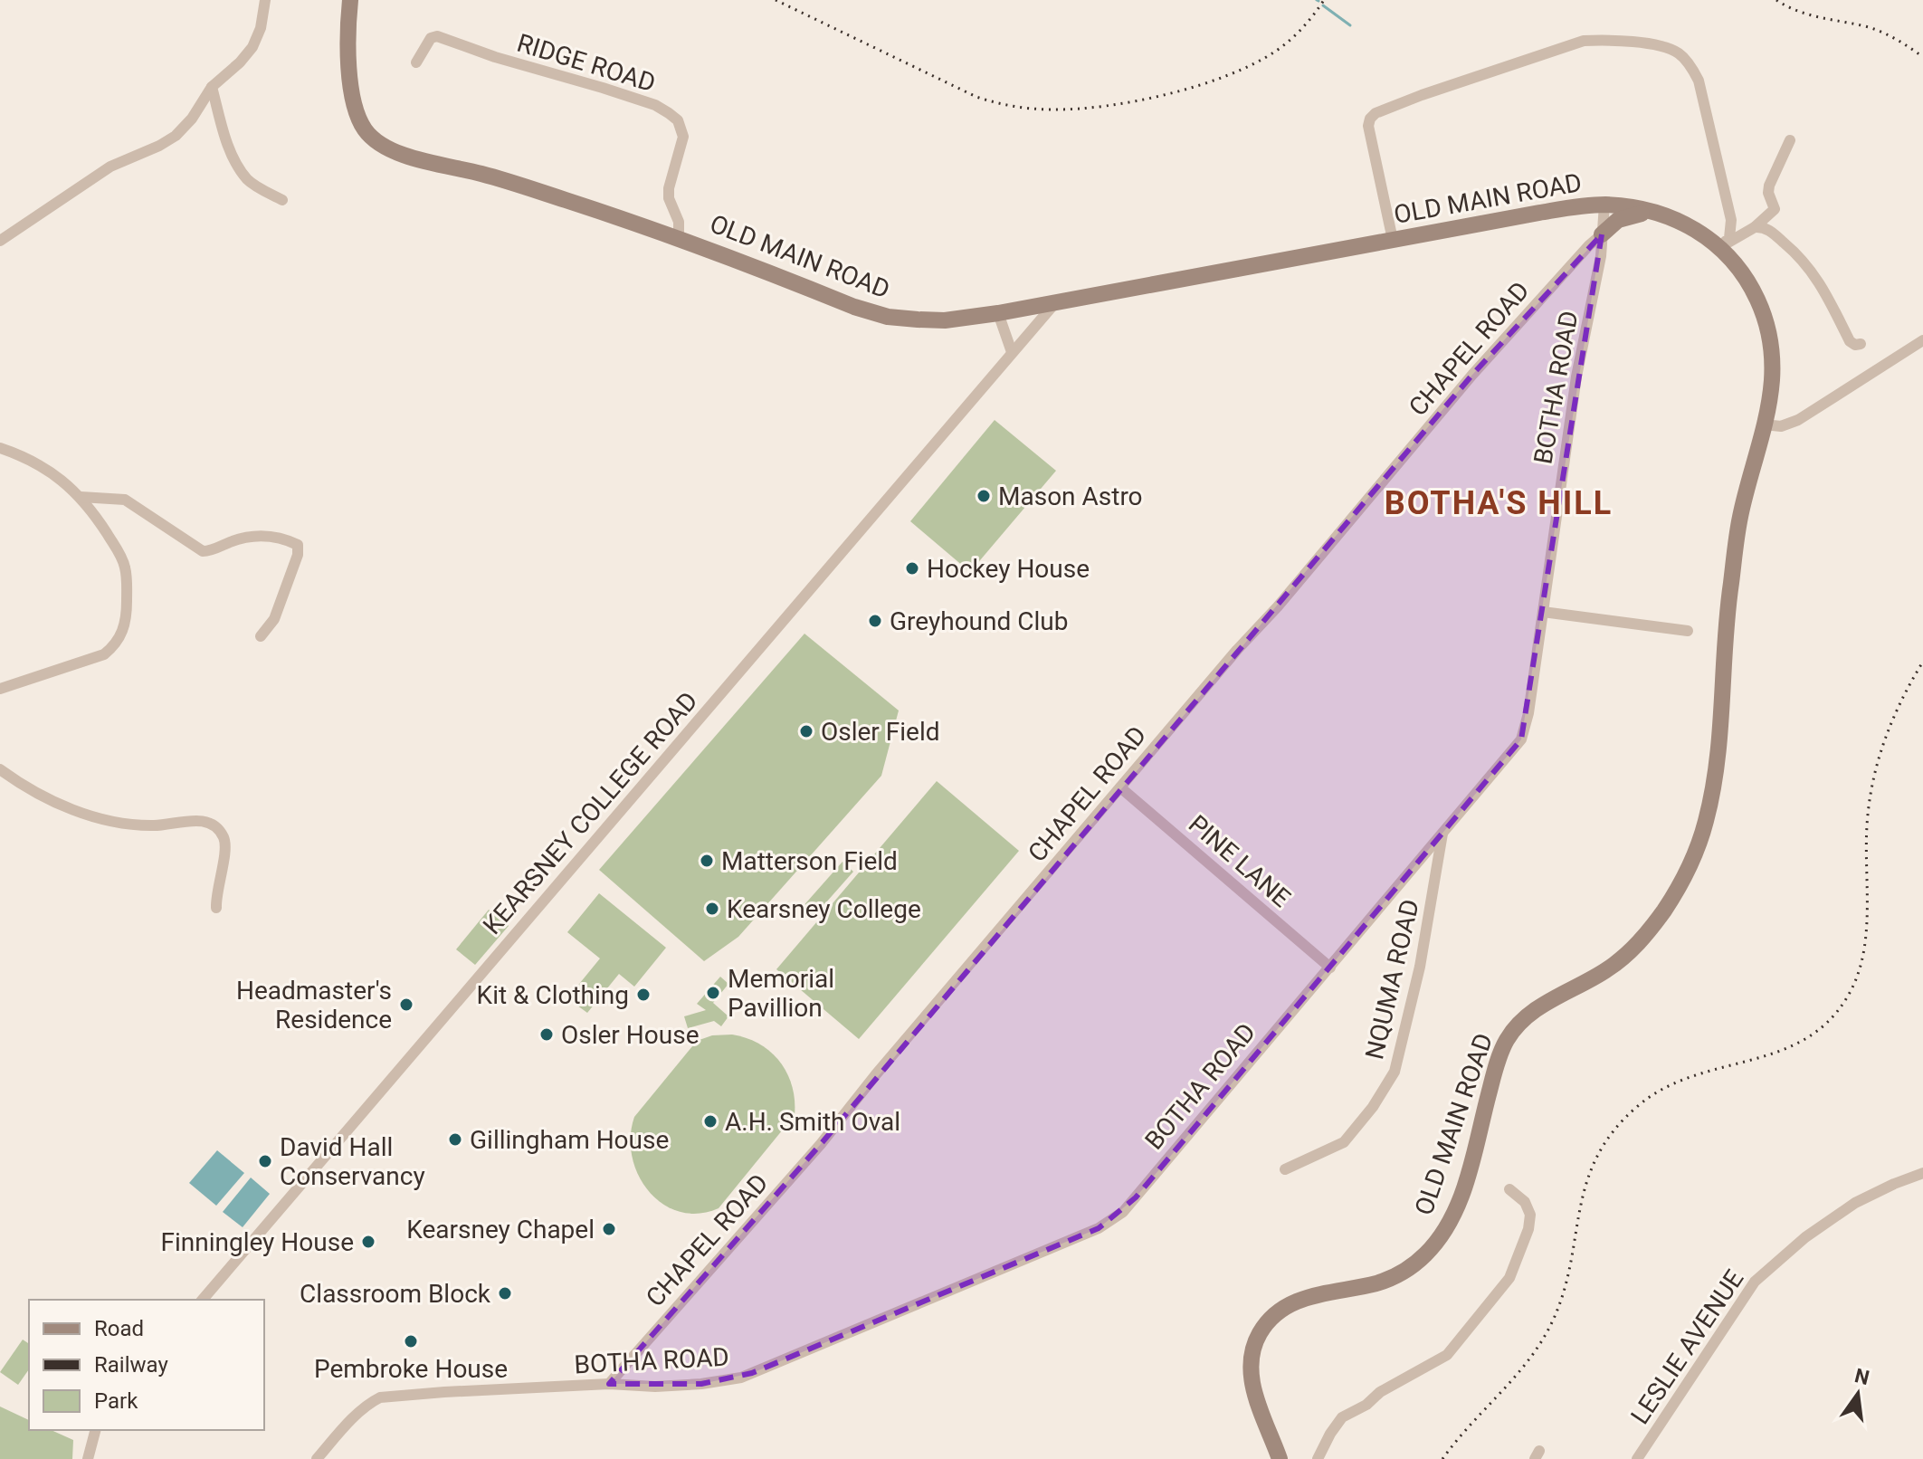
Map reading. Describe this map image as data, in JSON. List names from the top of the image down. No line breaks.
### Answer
{"streets":{"main road":["OLD MAIN ROAD"],"street":["RIDGE ROAD","CHAPEL ROAD","BOTHA ROAD","KEARSNEY COLLEGE ROAD","PINE LANE","NQUMA ROAD","LESLIE AVENUE"]},"crossings":[["RIDGE ROAD","OLD MAIN ROAD"],["OLD MAIN ROAD","BOTHA ROAD"],["OLD MAIN ROAD","KEARSNEY COLLEGE ROAD"],["CHAPEL ROAD","BOTHA ROAD"],["CHAPEL ROAD","PINE LANE"],["BOTHA ROAD","PINE LANE"],["BOTHA ROAD","NQUMA ROAD"]],"districts":["BOTHA'S HILL"],"places":["Mason Astro","Hockey House","Greyhound Club","Osler Field","Matterson Field","Kearsney College","Memorial Pavillion","Kit & Clothing","Headmaster's Residence","Osler House","A.H. Smith Oval","Gillingham House","David Hall Conservancy","Kearsney Chapel","Finningley House","Classroom Block","Pembroke House"],"legend":["Road","Railway","Park"],"north":"top"}
